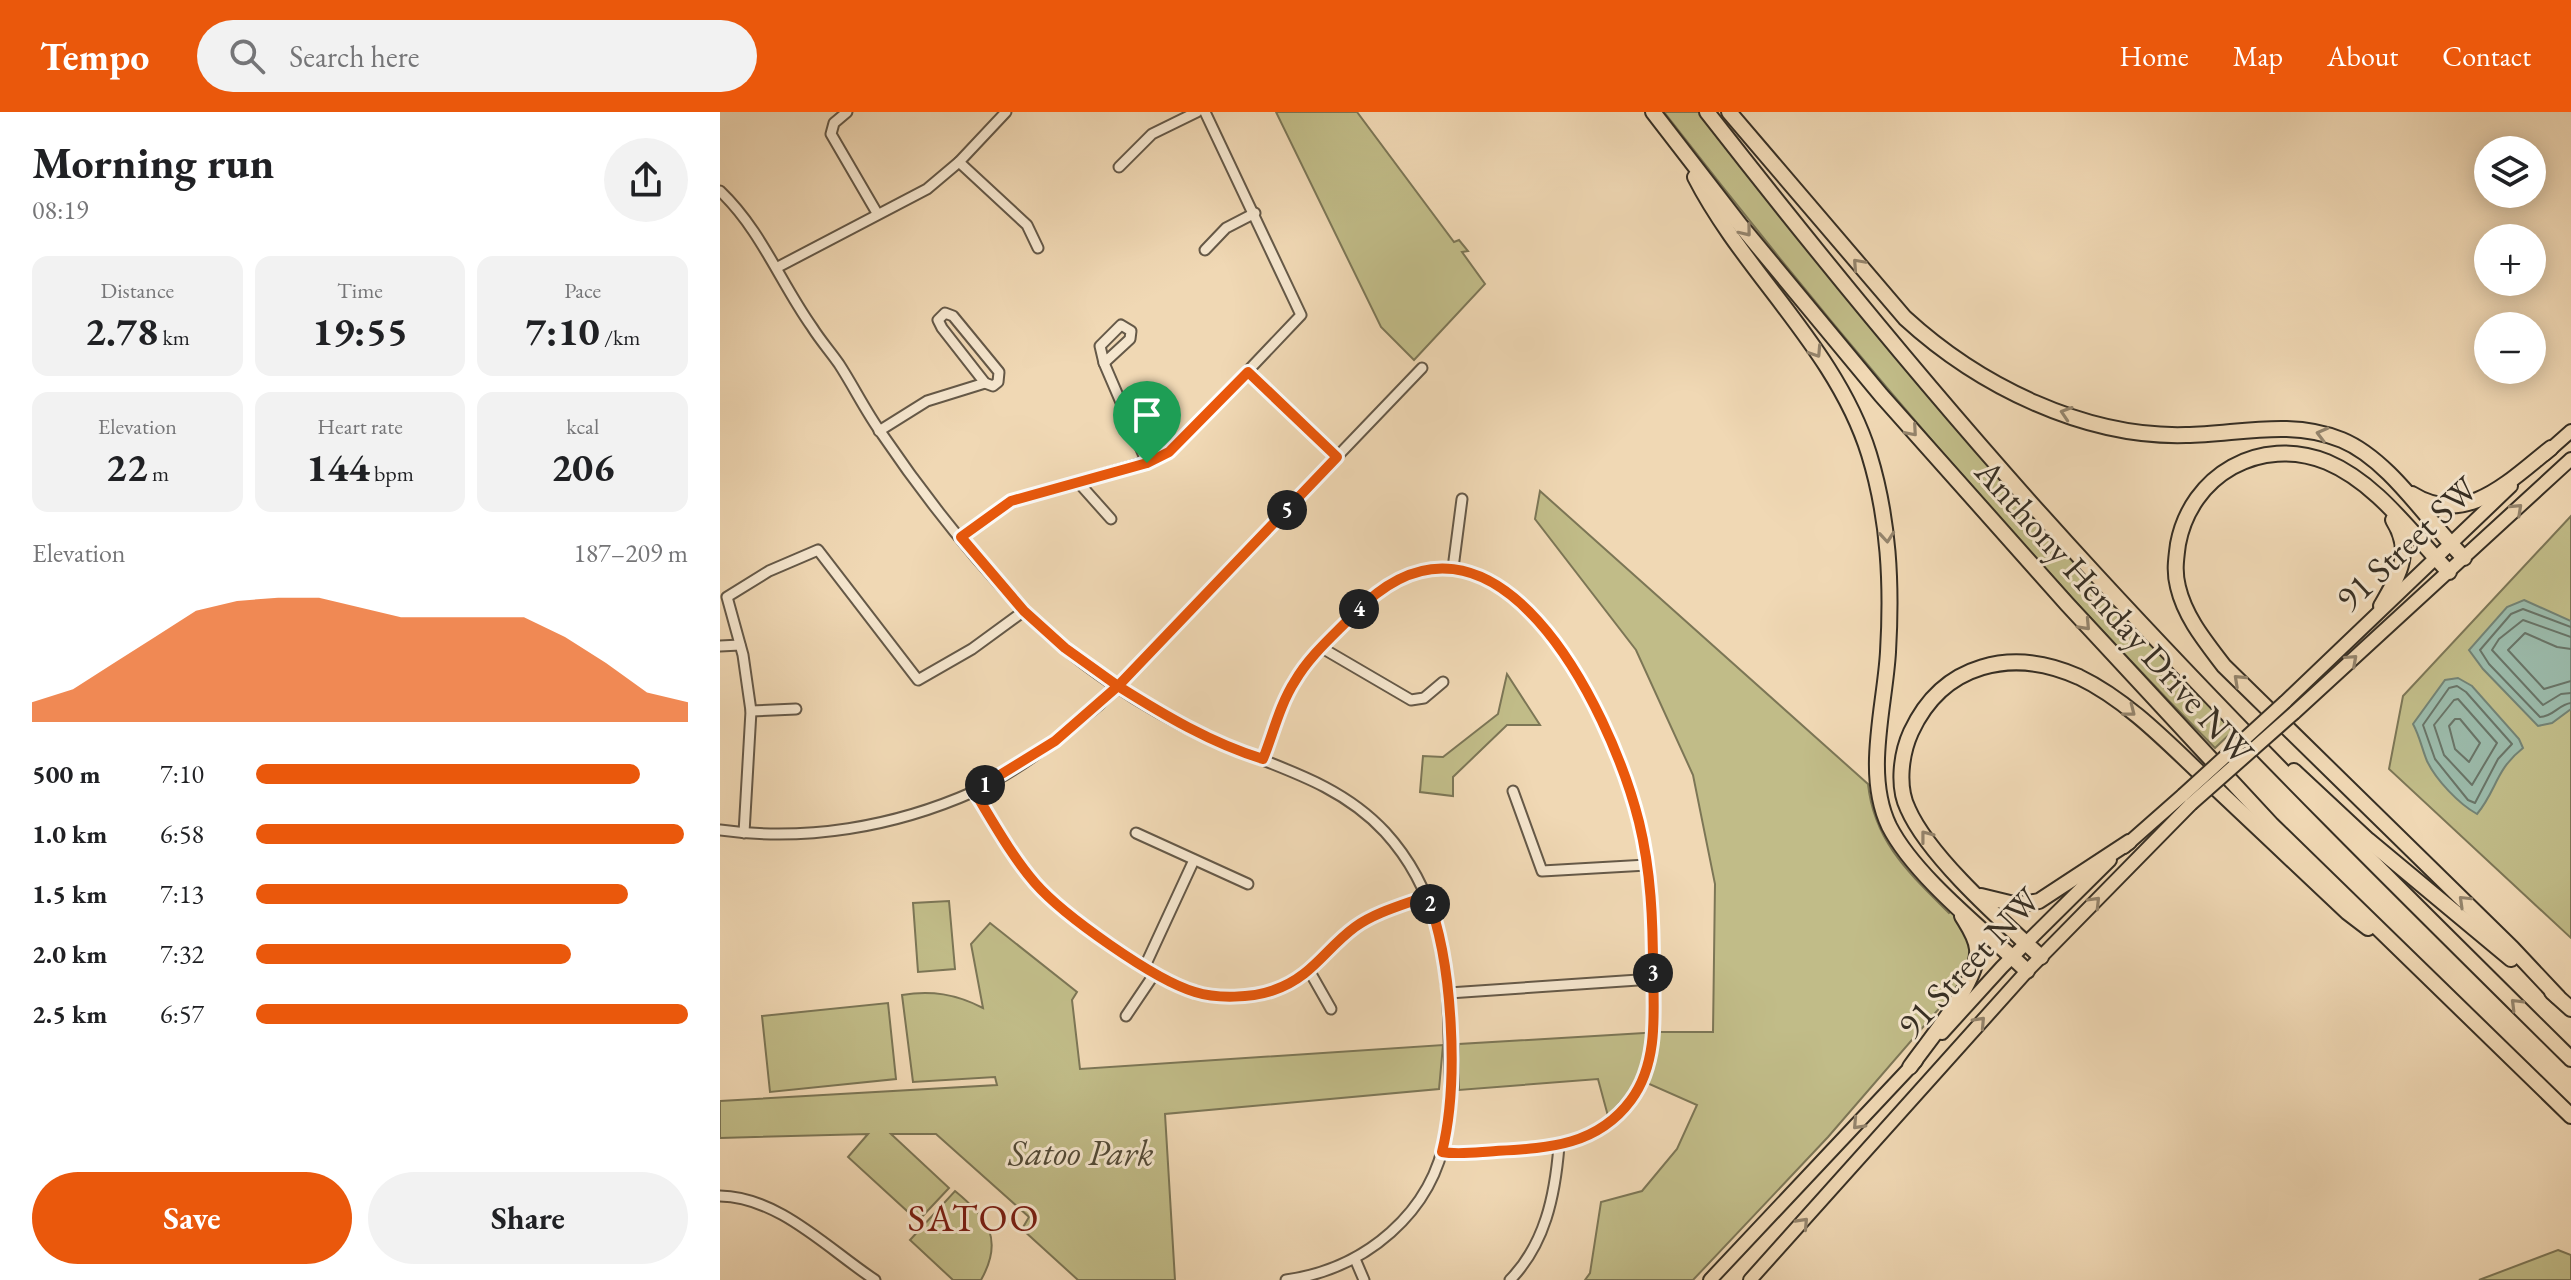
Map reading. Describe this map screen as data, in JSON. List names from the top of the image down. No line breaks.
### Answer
{"streets":{"highway":["Anthony Henday Drive NW"],"main road":["91 Street SW","91 Street NW"]},"crossings":[["91 Street SW","91 Street NW"]],"districts":["SATOO"],"parks":["Satoo Park"],"page":{"header":"Tempo","search":"Search here","nav":["Home","Map","About","Contact"],"heading":["Morning run","08:19"],"map_buttons":["+","−"],"stats":[["Distance","2.78 km"],["Time","19:55"],["Pace","7:10 /km"],["Elevation","22 m"],["Heart rate","144 bpm"],["kcal","206"]],"pins":["5","4","1","2","3"],"chart":["Elevation","187–209 m"],"list":[{"name":"500 m","note":"7:10"},{"name":"1.0 km","note":"6:58"},{"name":"1.5 km","note":"7:13"},{"name":"2.0 km","note":"7:32"},{"name":"2.5 km","note":"6:57"}],"buttons":["Save","Share"]}}
